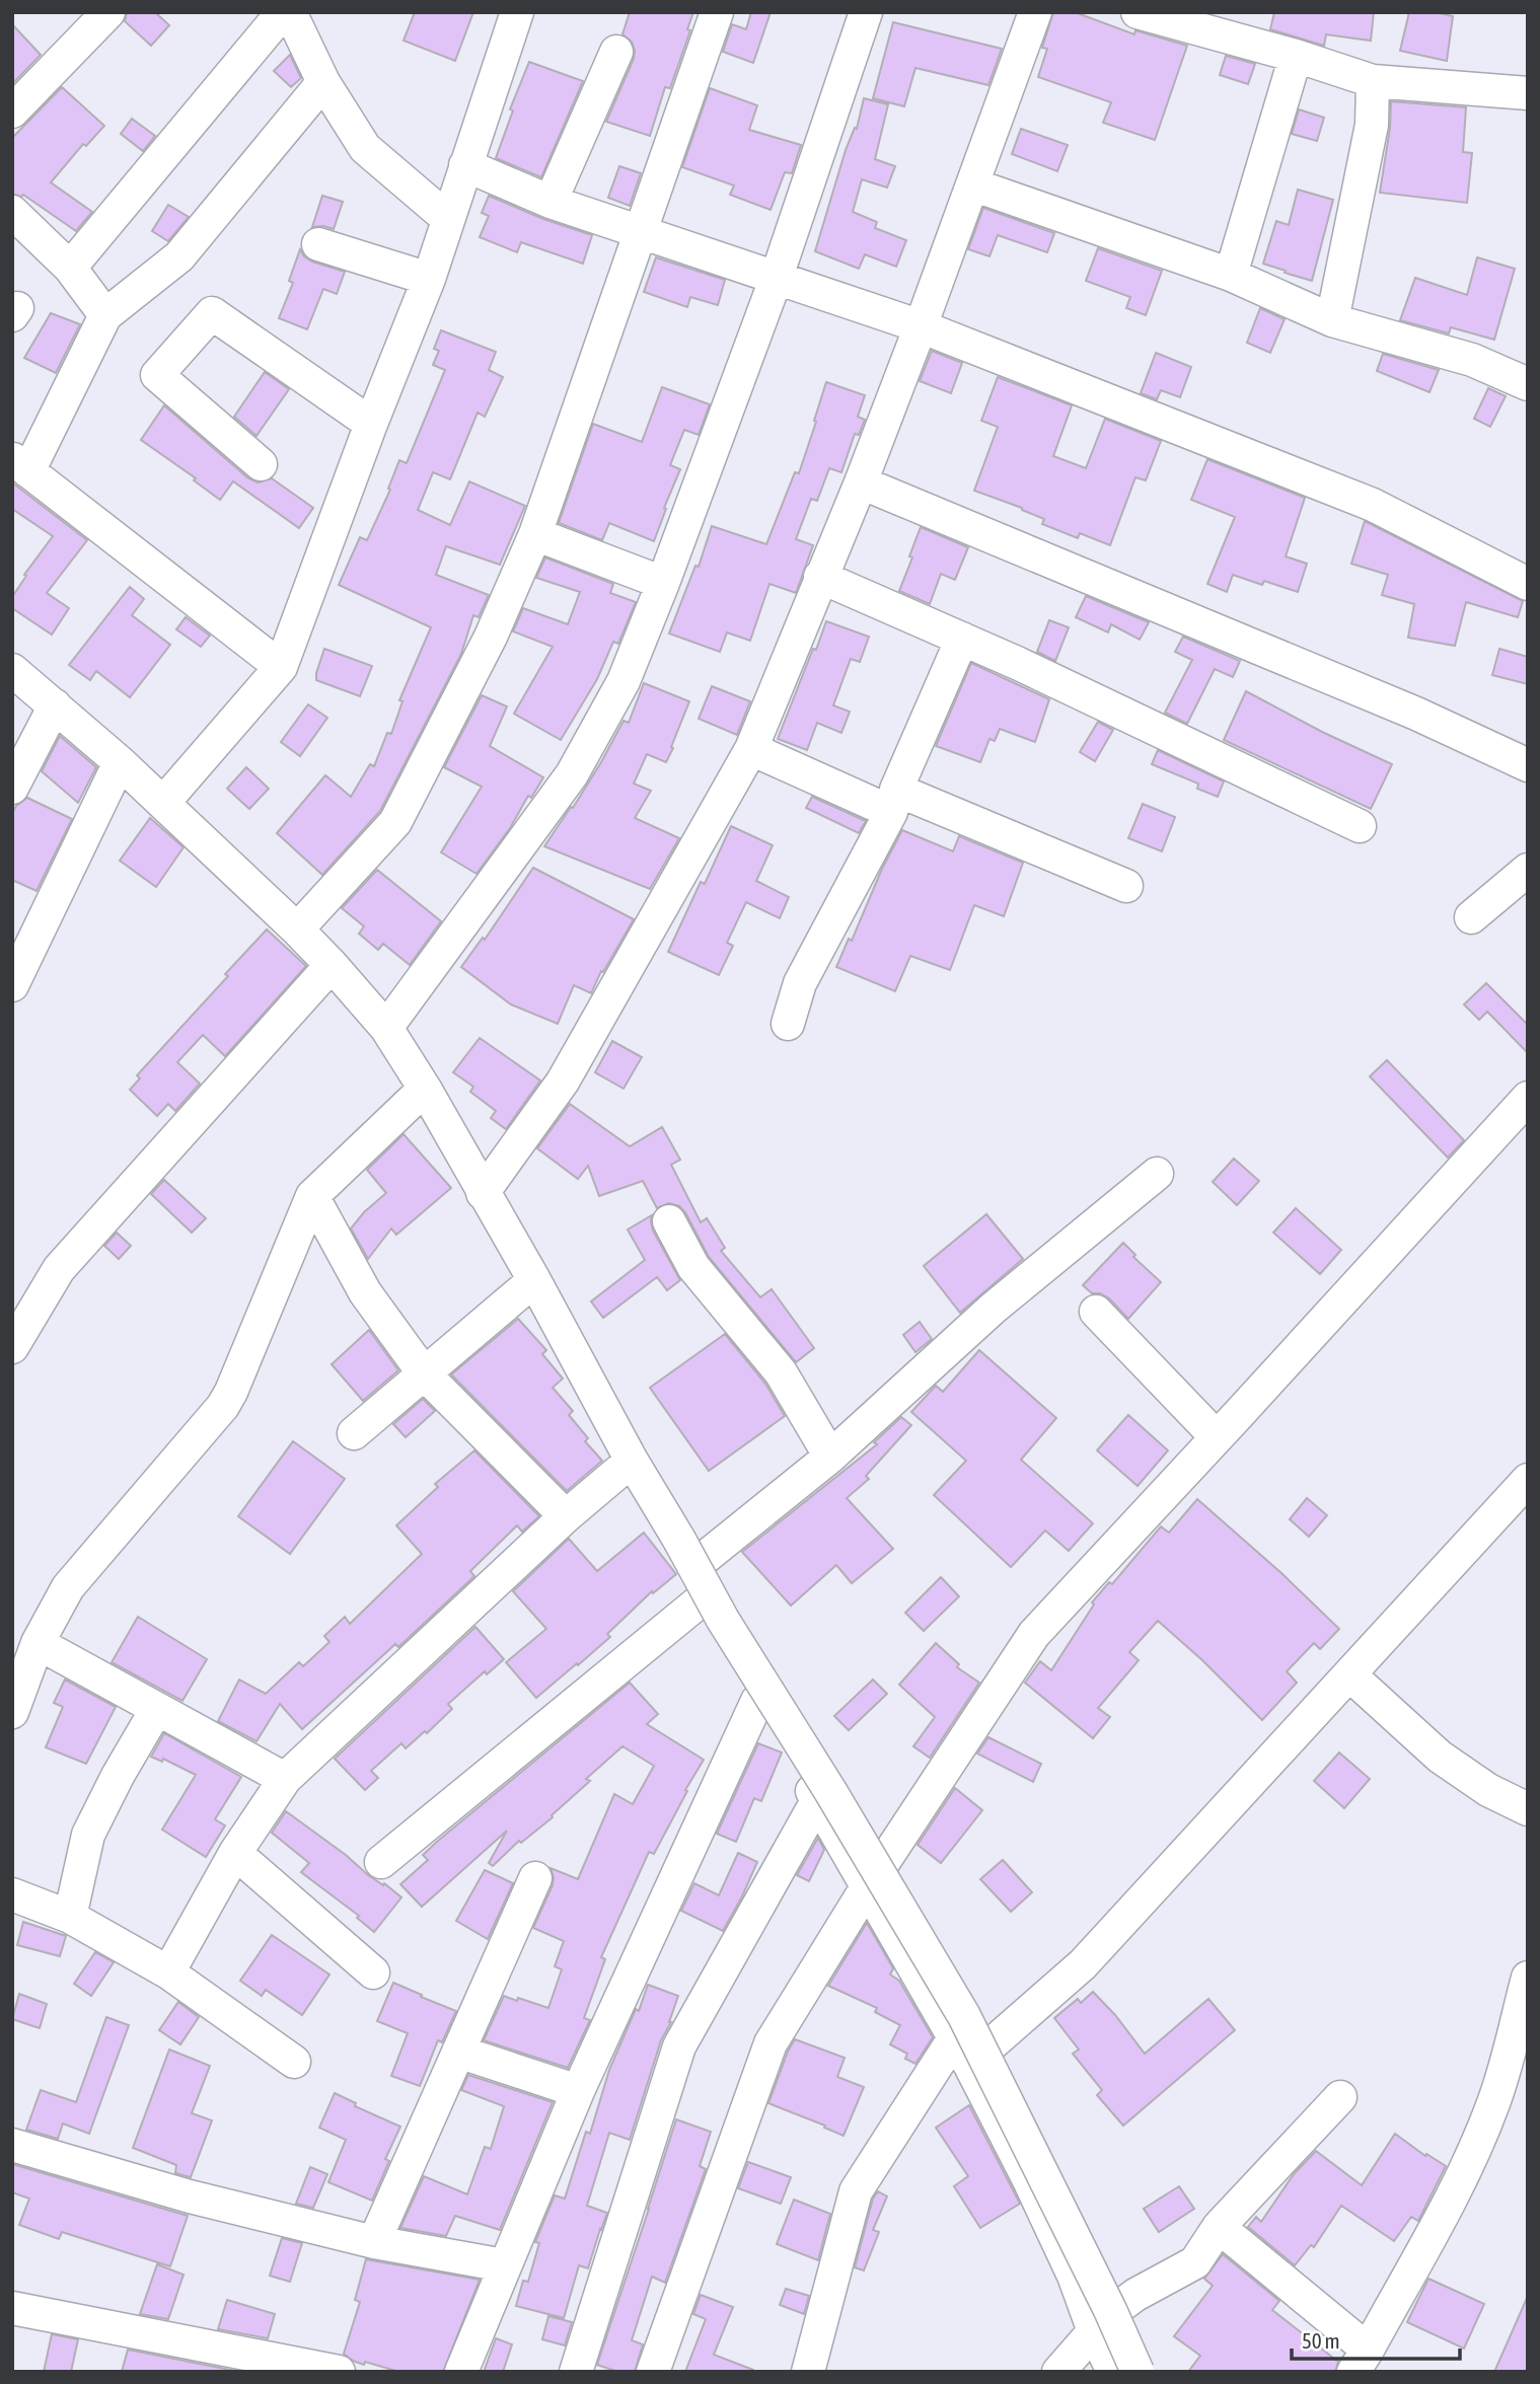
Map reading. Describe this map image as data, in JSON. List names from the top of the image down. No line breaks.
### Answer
{"scale_bar":"50 m"}
